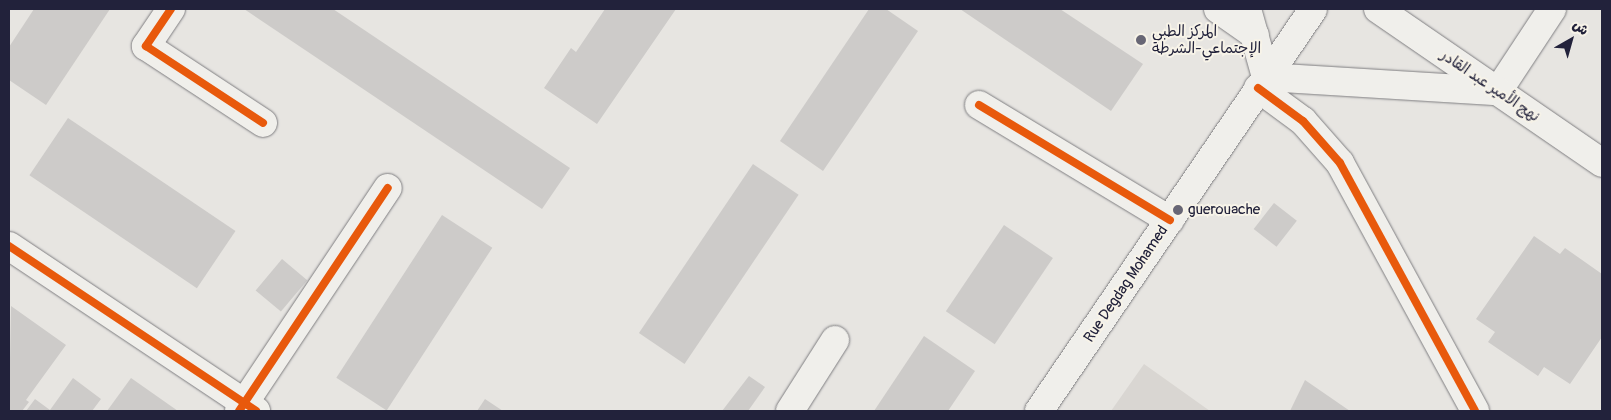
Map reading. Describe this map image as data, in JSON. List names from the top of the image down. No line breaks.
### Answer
{"streets":{"street":["نهج الأمير عبد القادر","Rue Degdag Mohamed"]},"places":["المركز الطبي الإجتماعي-الشرطة","guerouache"],"north":"top right"}
